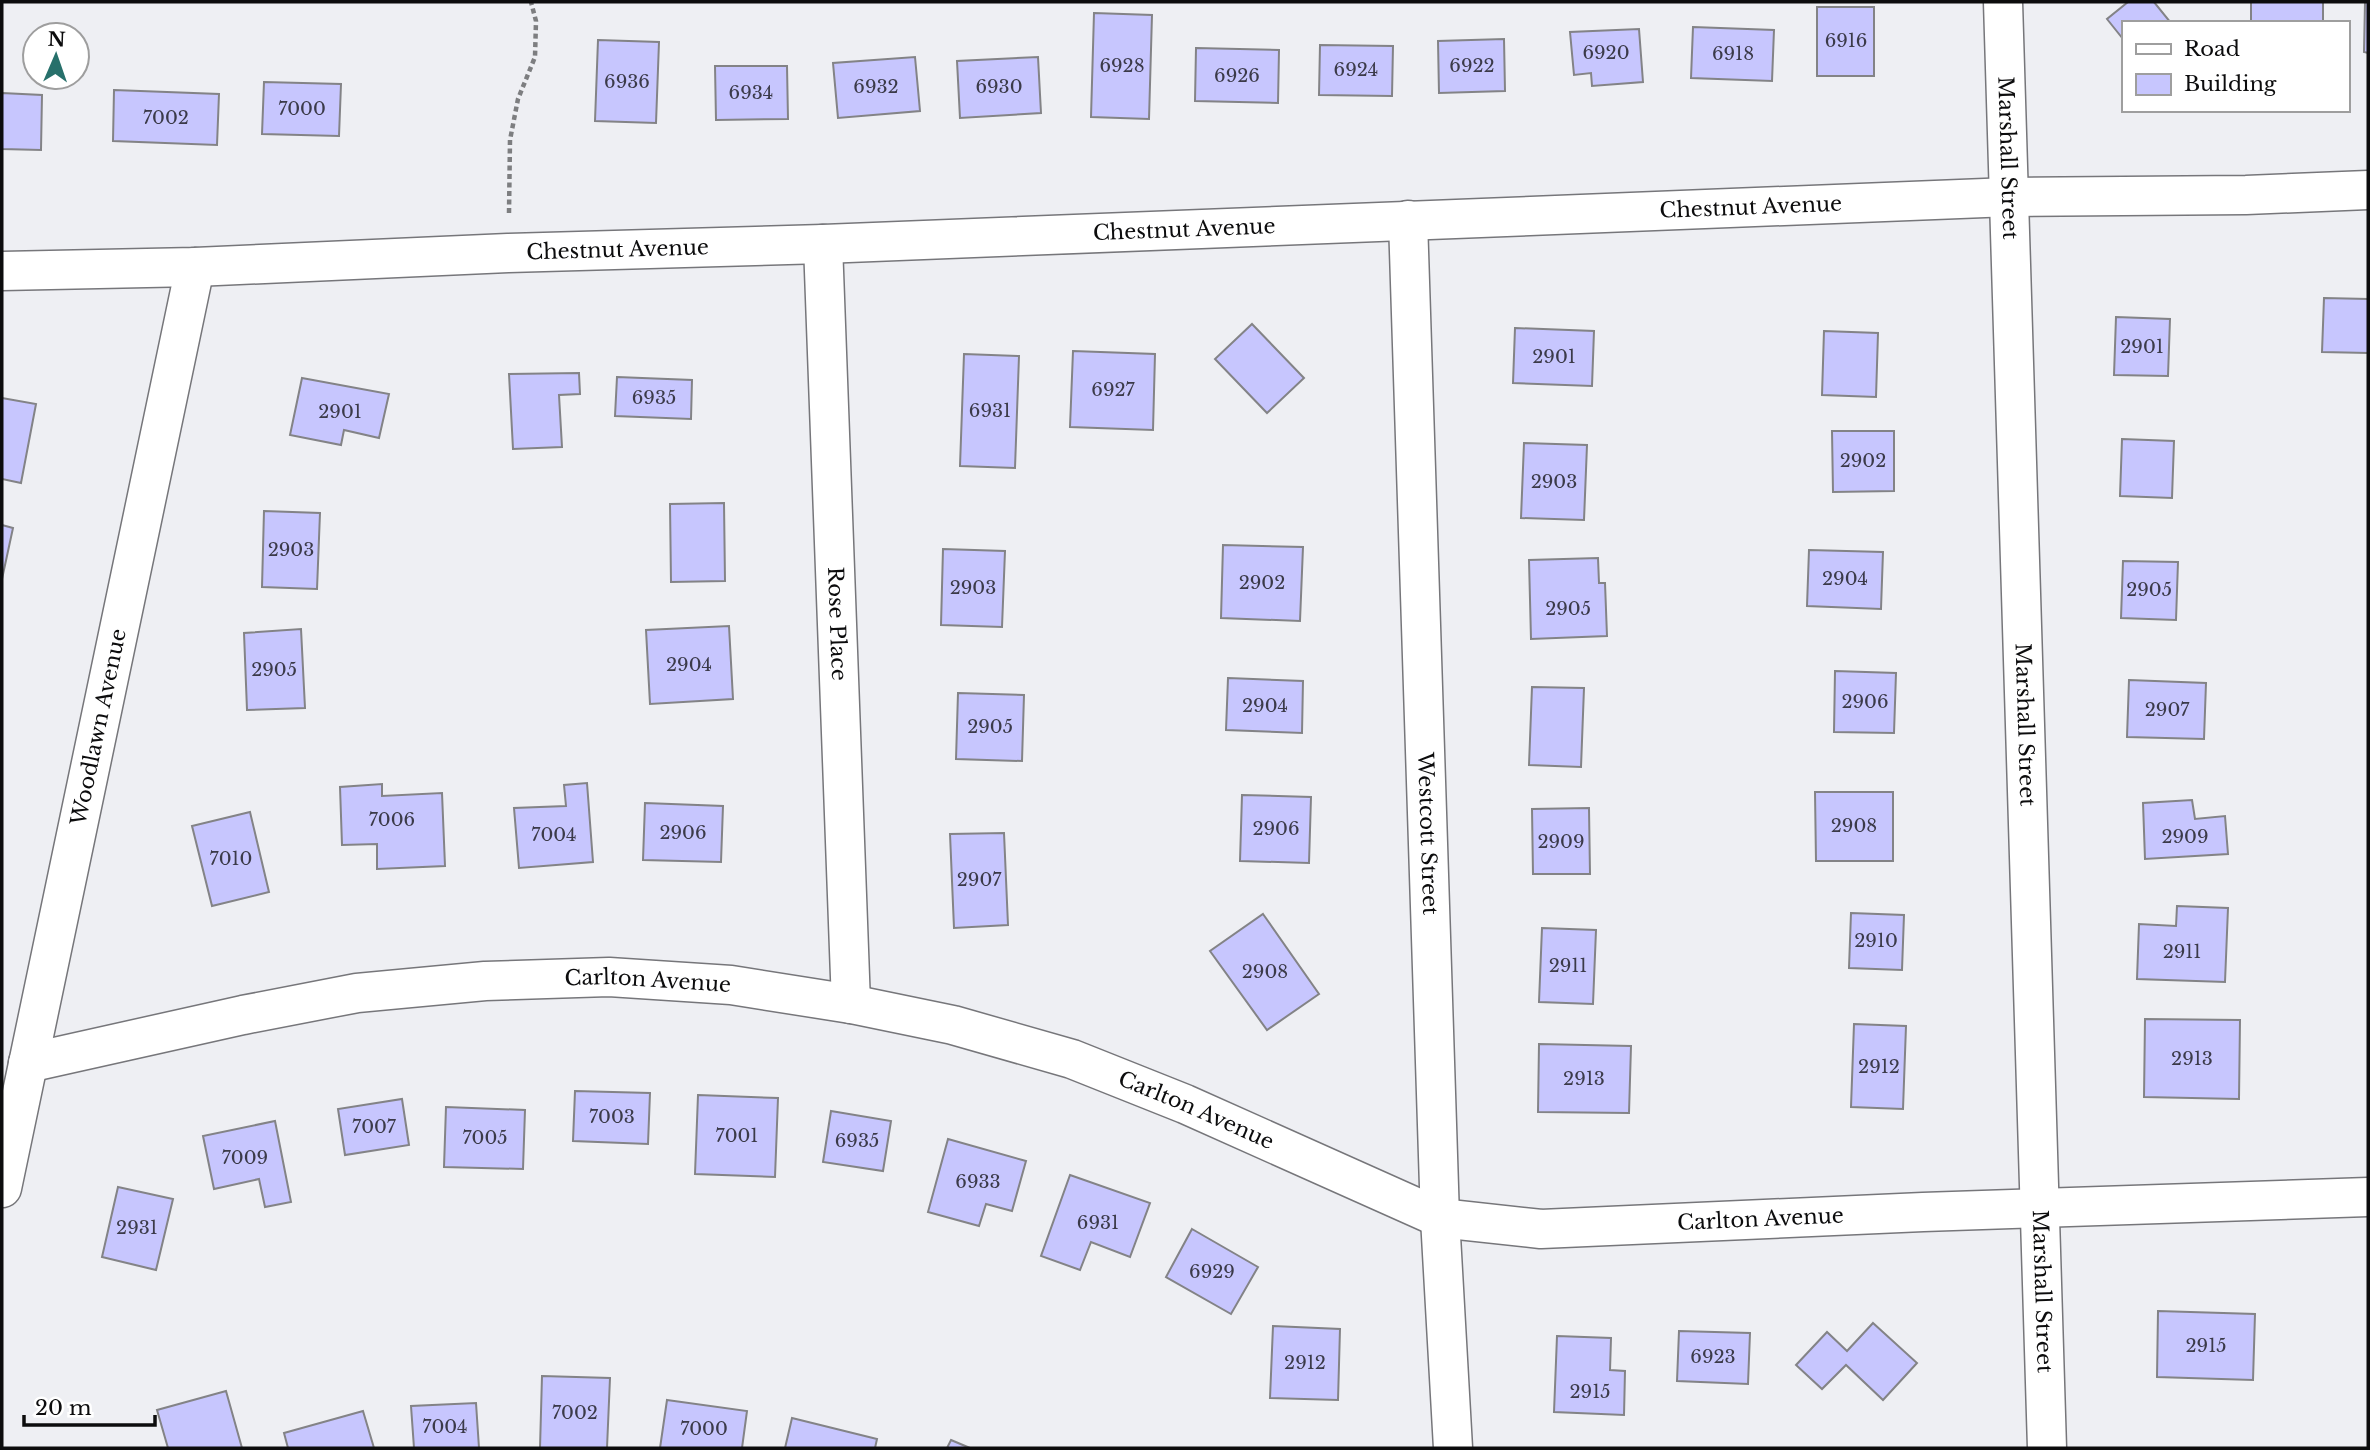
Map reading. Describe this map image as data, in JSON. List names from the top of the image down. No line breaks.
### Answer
{"streets":{"street":["Marshall Street","Chestnut Avenue","Rose Place","Woodlawn Avenue","Westcott Street","Carlton Avenue"]},"crossings":[["Marshall Street","Chestnut Avenue"],["Marshall Street","Carlton Avenue"],["Chestnut Avenue","Rose Place"],["Chestnut Avenue","Woodlawn Avenue"],["Chestnut Avenue","Westcott Street"],["Rose Place","Carlton Avenue"],["Woodlawn Avenue","Carlton Avenue"],["Westcott Street","Carlton Avenue"]],"house_numbers":["6916","6920","6918","6928","6922","6924","6926","6936","6932","6930","6934","7000","7002","2901","2901","6927","6935","6931","2901","2902","2903","2903","2904","2902","2903","2905","2905","2904","2905","2906","2904","2907","2905","7006","2908","2906","2906","7004","2909","2909","7010","2907","2910","2911","2911","2908","2913","2912","2913","7003","7007","7001","7005","6935","7009","6933","6931","2931","6929","2915","6923","2912","2915","7002","7004","7000"],"legend":["Road","Building"],"scale_bar":"20 m","north":"top"}
